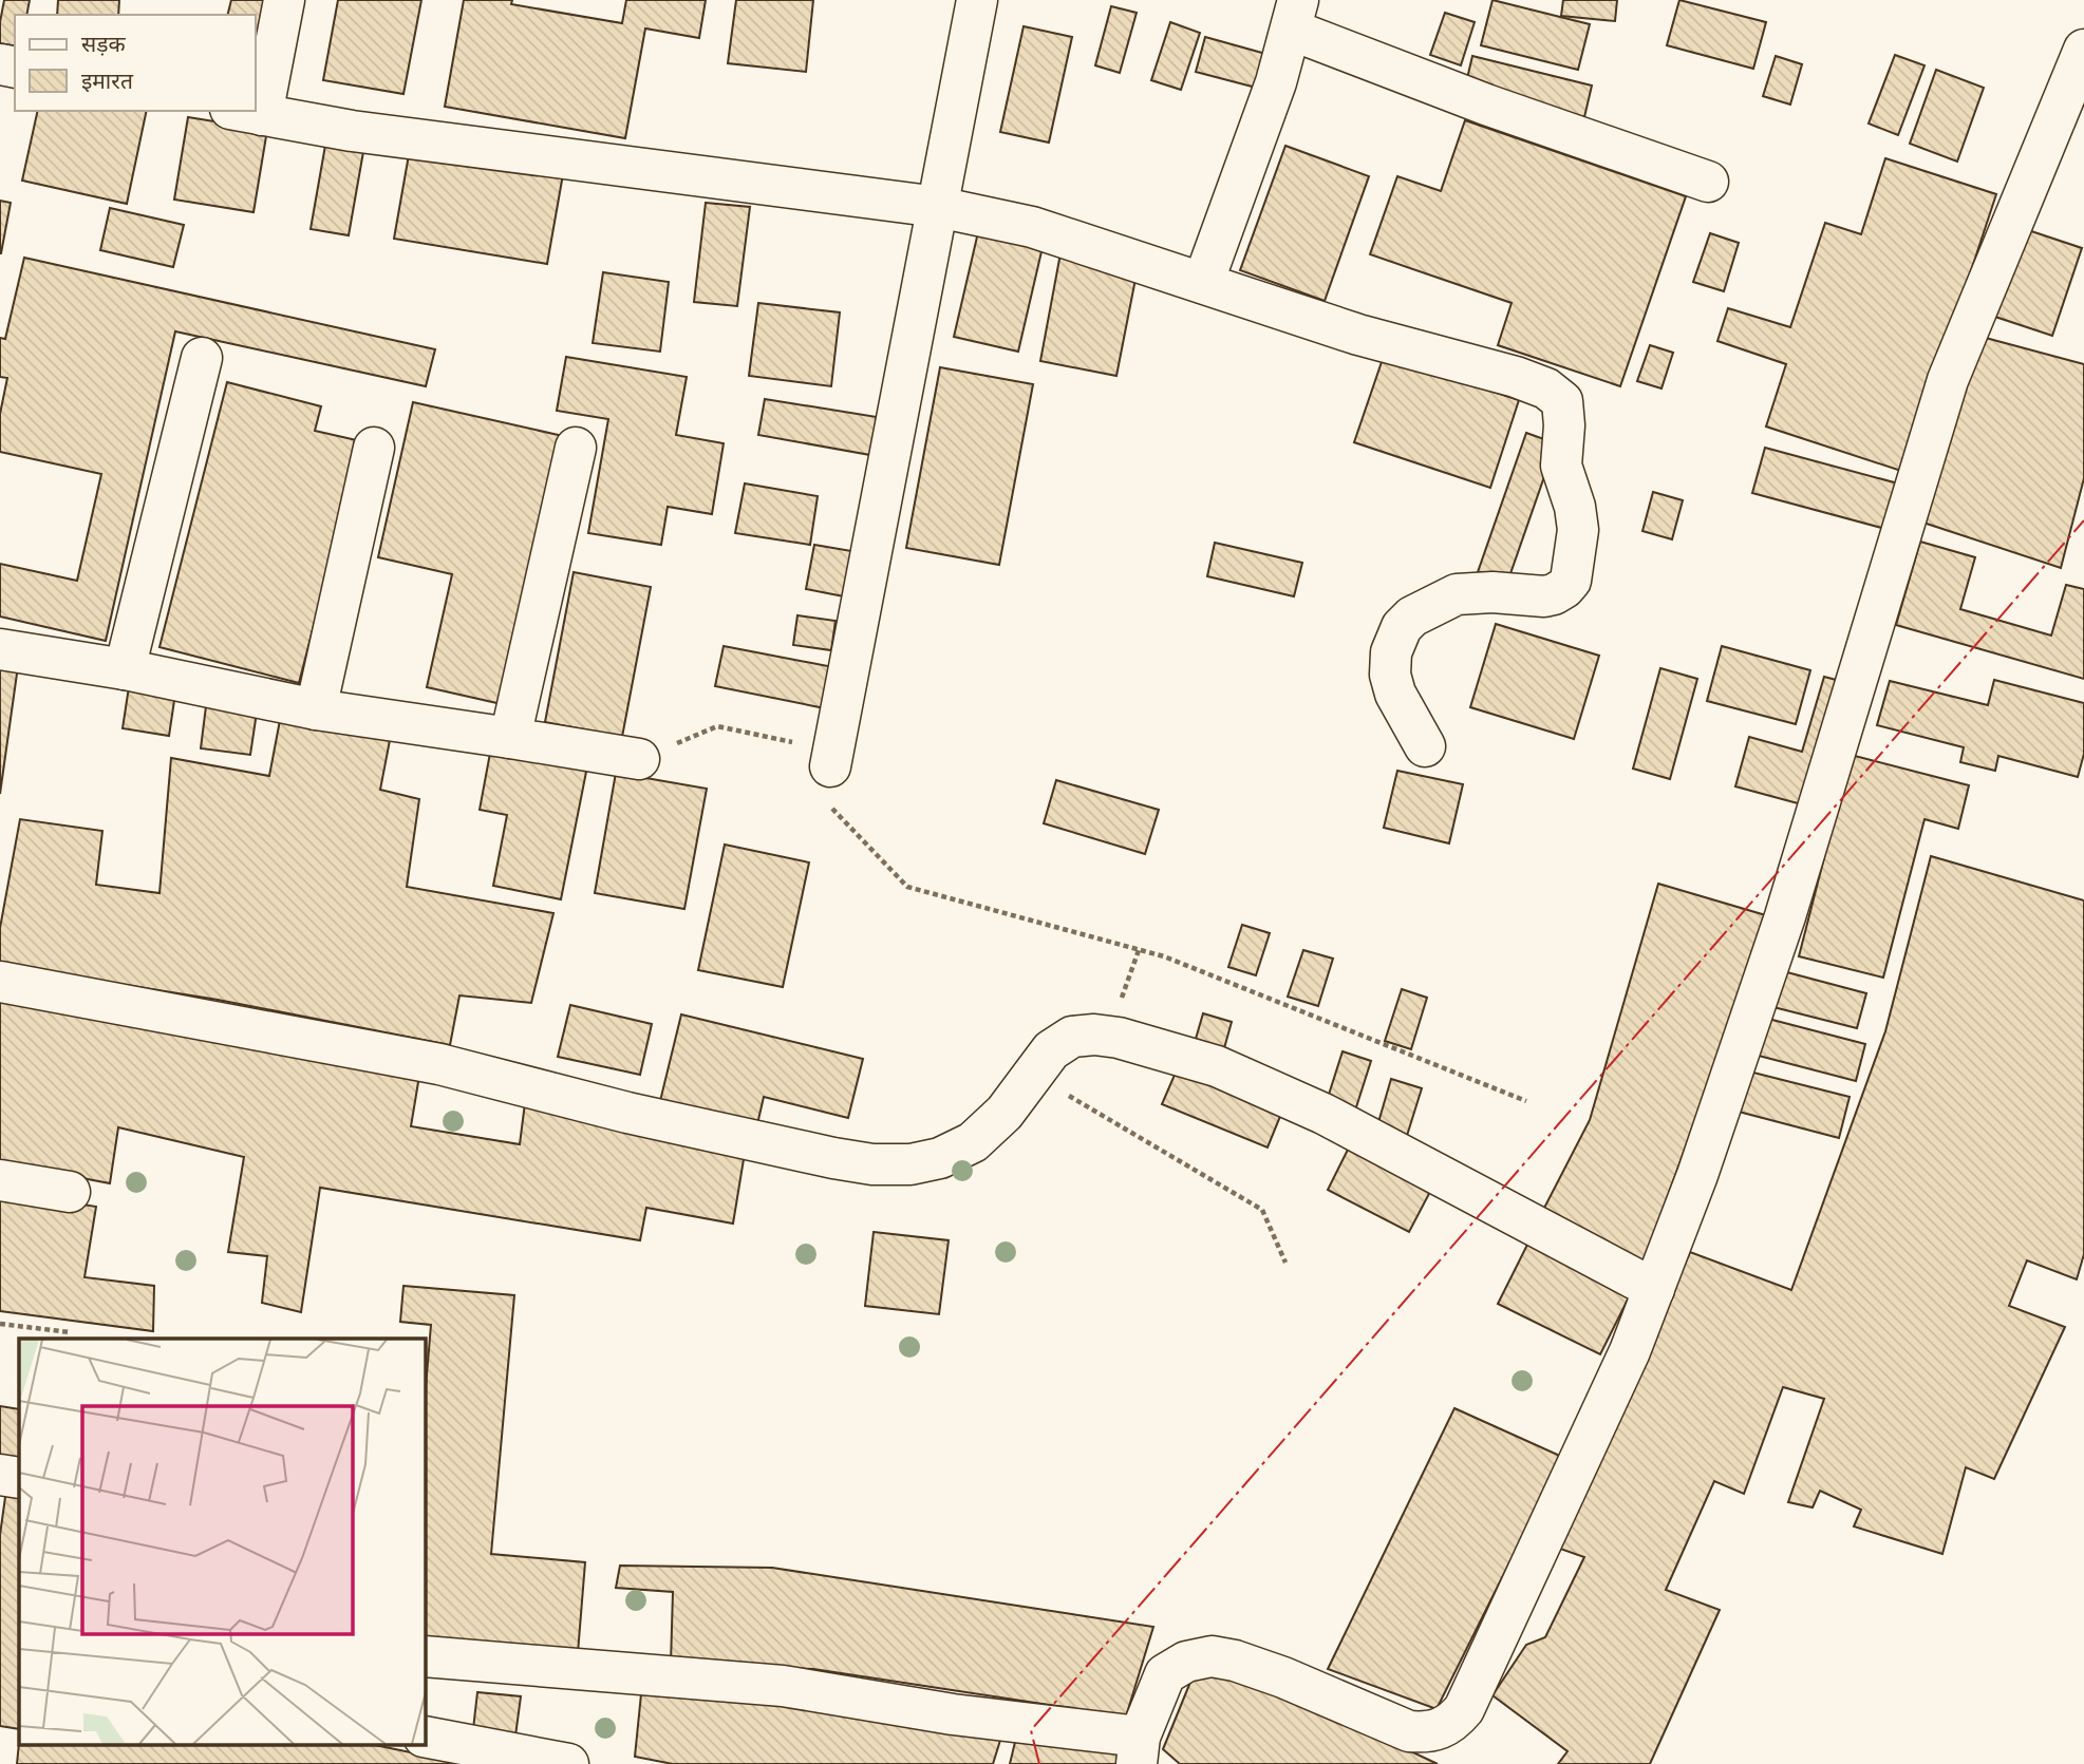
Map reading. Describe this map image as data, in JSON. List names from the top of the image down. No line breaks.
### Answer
{"legend":["सड़क","इमारत"]}
